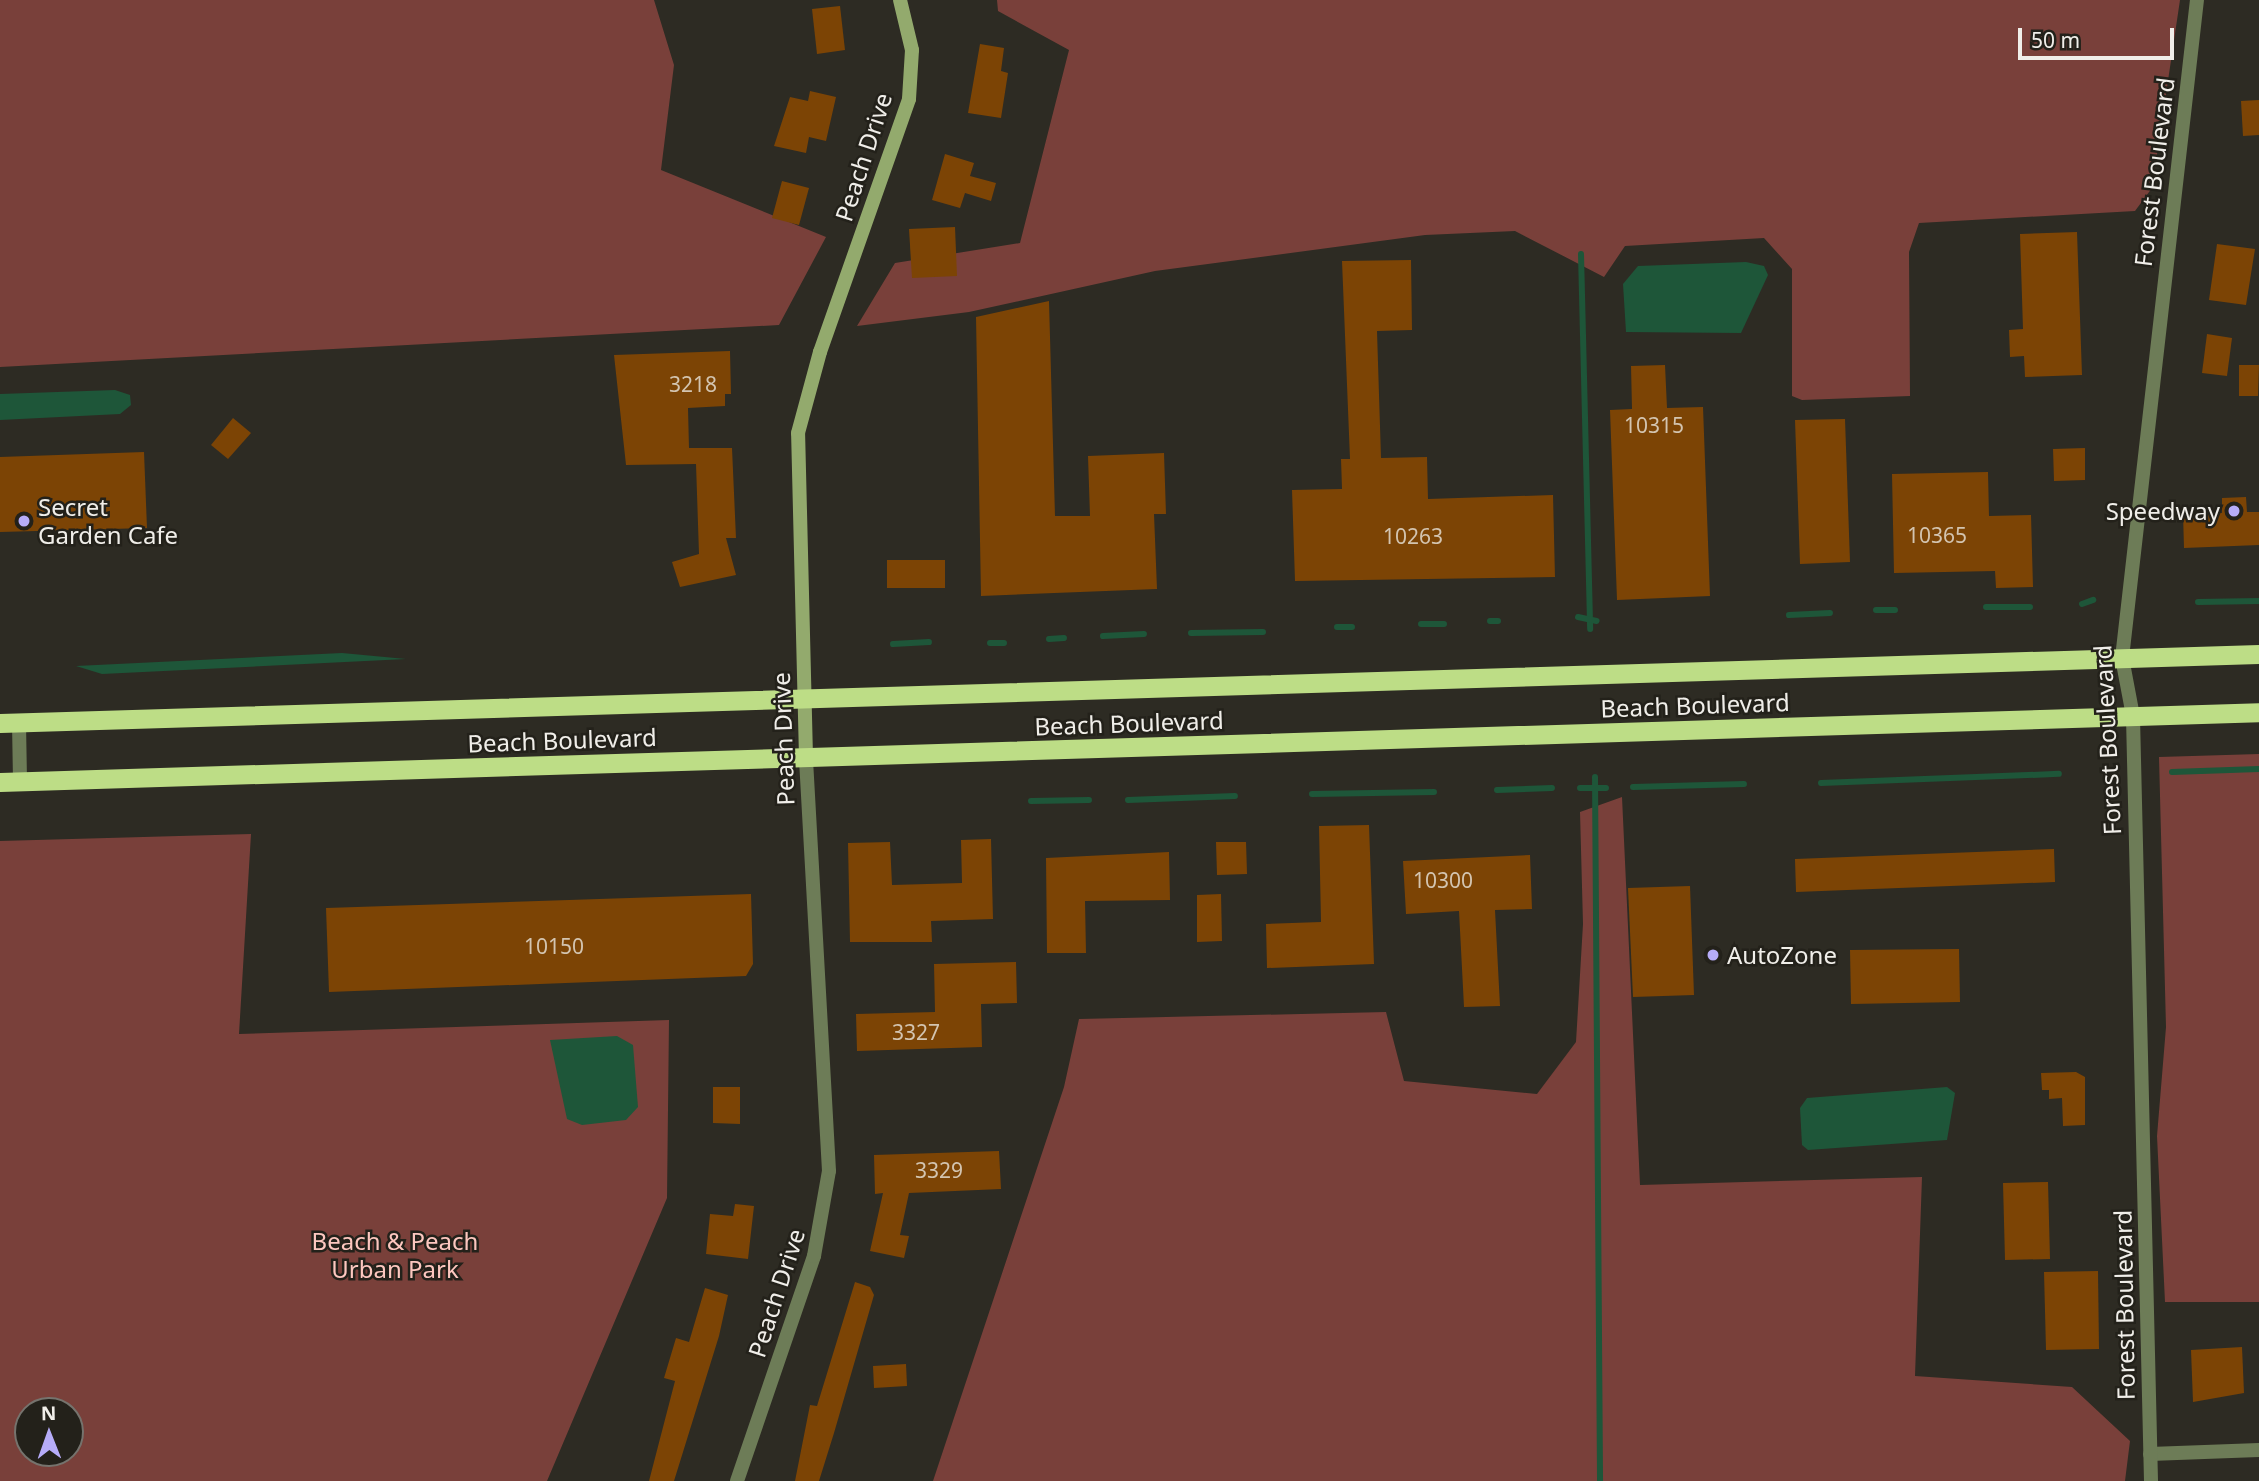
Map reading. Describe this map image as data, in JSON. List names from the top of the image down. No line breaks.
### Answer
{"streets":{"highway":["Beach Boulevard"],"main road":["Peach Drive"],"street":["Forest Boulevard"]},"crossings":[["Peach Drive","Beach Boulevard"],["Forest Boulevard","Beach Boulevard"]],"parks":["Beach & Peach Urban Park"],"places":["Speedway","Secret Garden Cafe","AutoZone"],"house_numbers":["3218","10315","10365","10263","10300","10150","3327","3329"],"scale_bar":"50 m","north":"top"}
